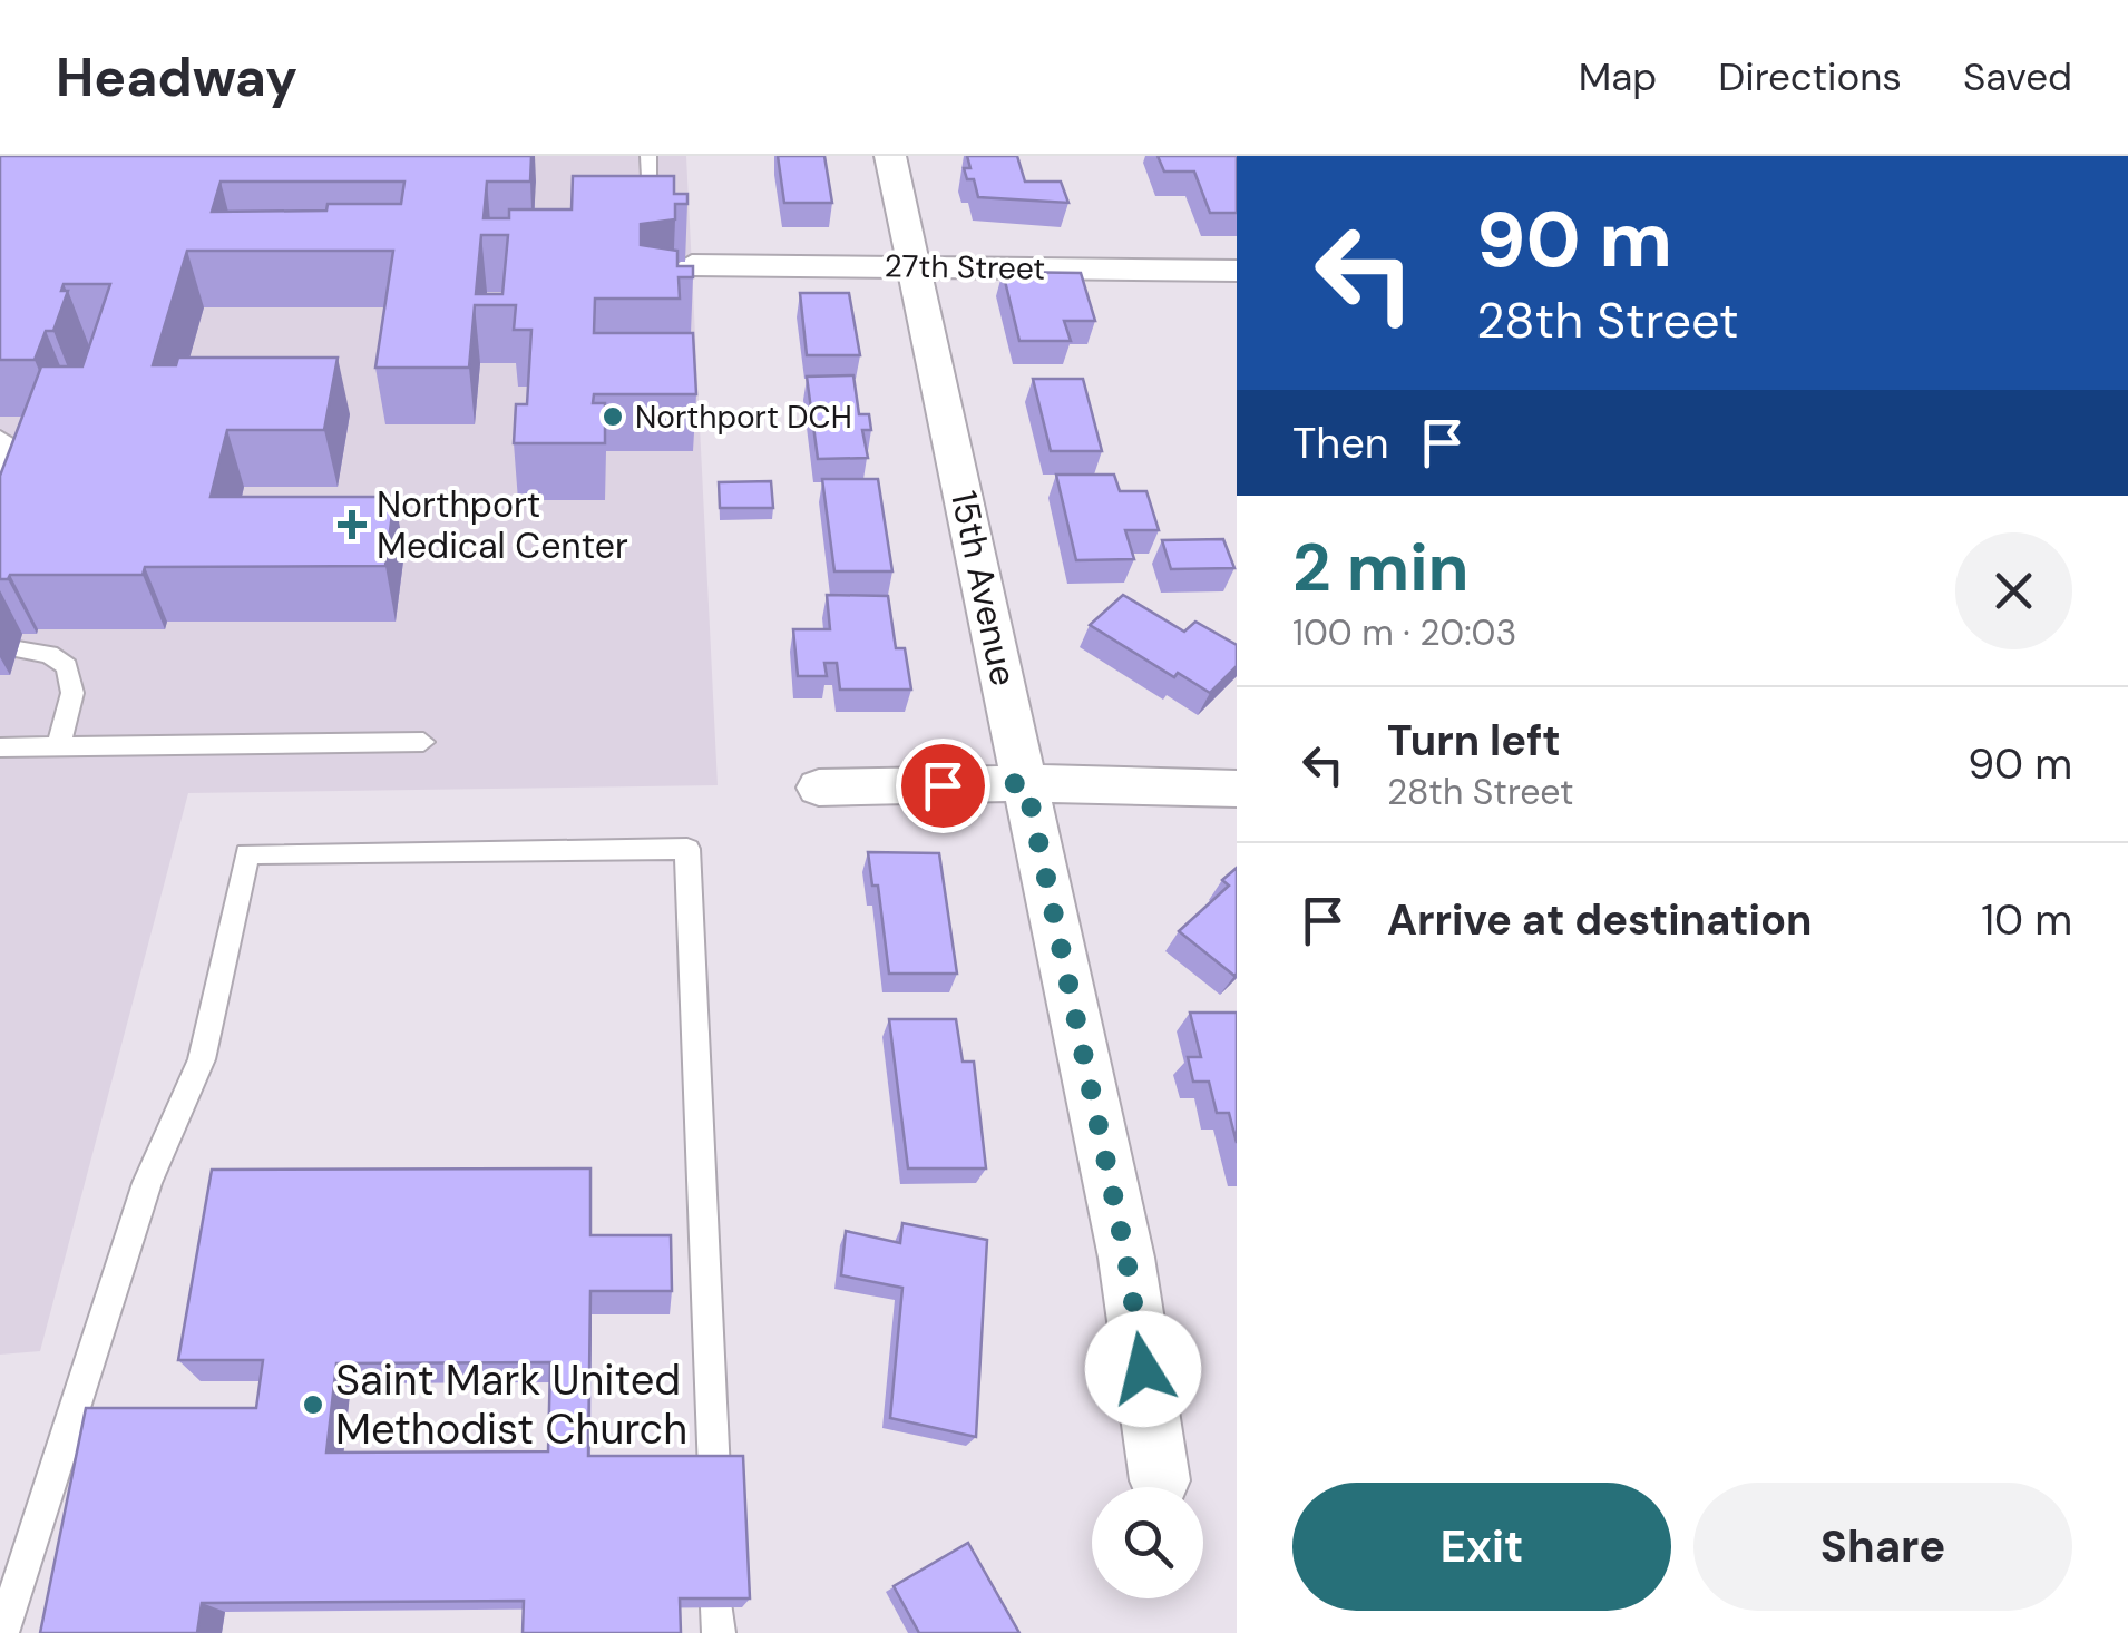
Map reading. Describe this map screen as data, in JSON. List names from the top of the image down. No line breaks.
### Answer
{"streets":{"street":["27th Street","15th Avenue"]},"crossings":[["27th Street","15th Avenue"]],"places":{"other":["Northport DCH","Saint Mark United Methodist Church"],"health":["Northport Medical Center"]},"page":{"header":"Headway","nav":["Map","Directions","Saved"],"turn":["90 m","28th Street"],"then":"Then","heading":["2 min","100 m · 20:03"],"list":[{"name":"Turn left","note":"28th Street","value":"90 m"},{"name":"Arrive at destination","value":"10 m"}],"buttons":["Exit","Share"]}}
